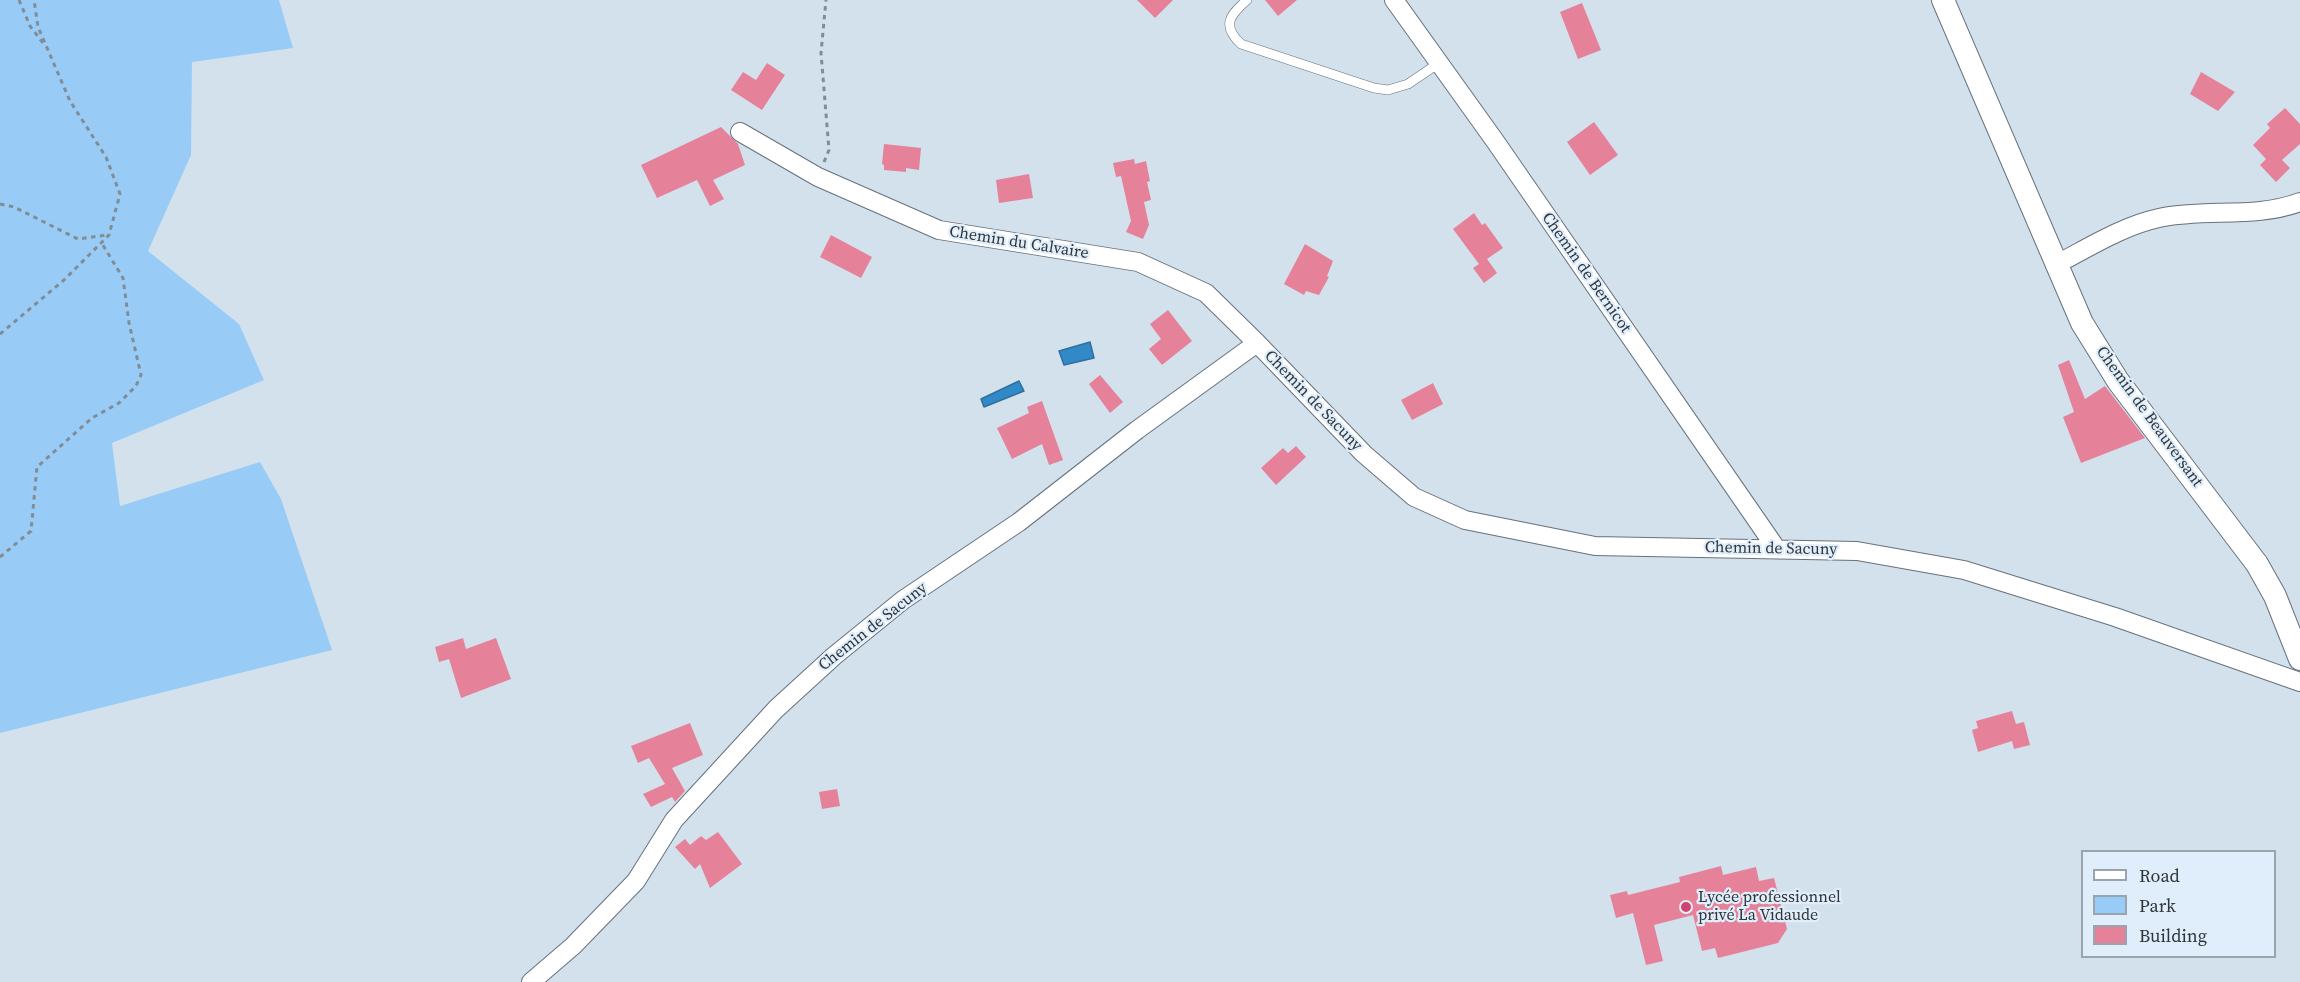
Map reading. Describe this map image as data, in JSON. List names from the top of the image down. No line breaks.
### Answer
{"streets":{"street":["Chemin du Calvaire","Chemin de Bernicot","Chemin de Sacuny","Chemin de Beauversant"]},"crossings":[["Chemin du Calvaire","Chemin de Sacuny"],["Chemin de Bernicot","Chemin de Sacuny"]],"places":["Lycée professionnel privé La Vidaude"],"legend":["Road","Park","Building"]}
